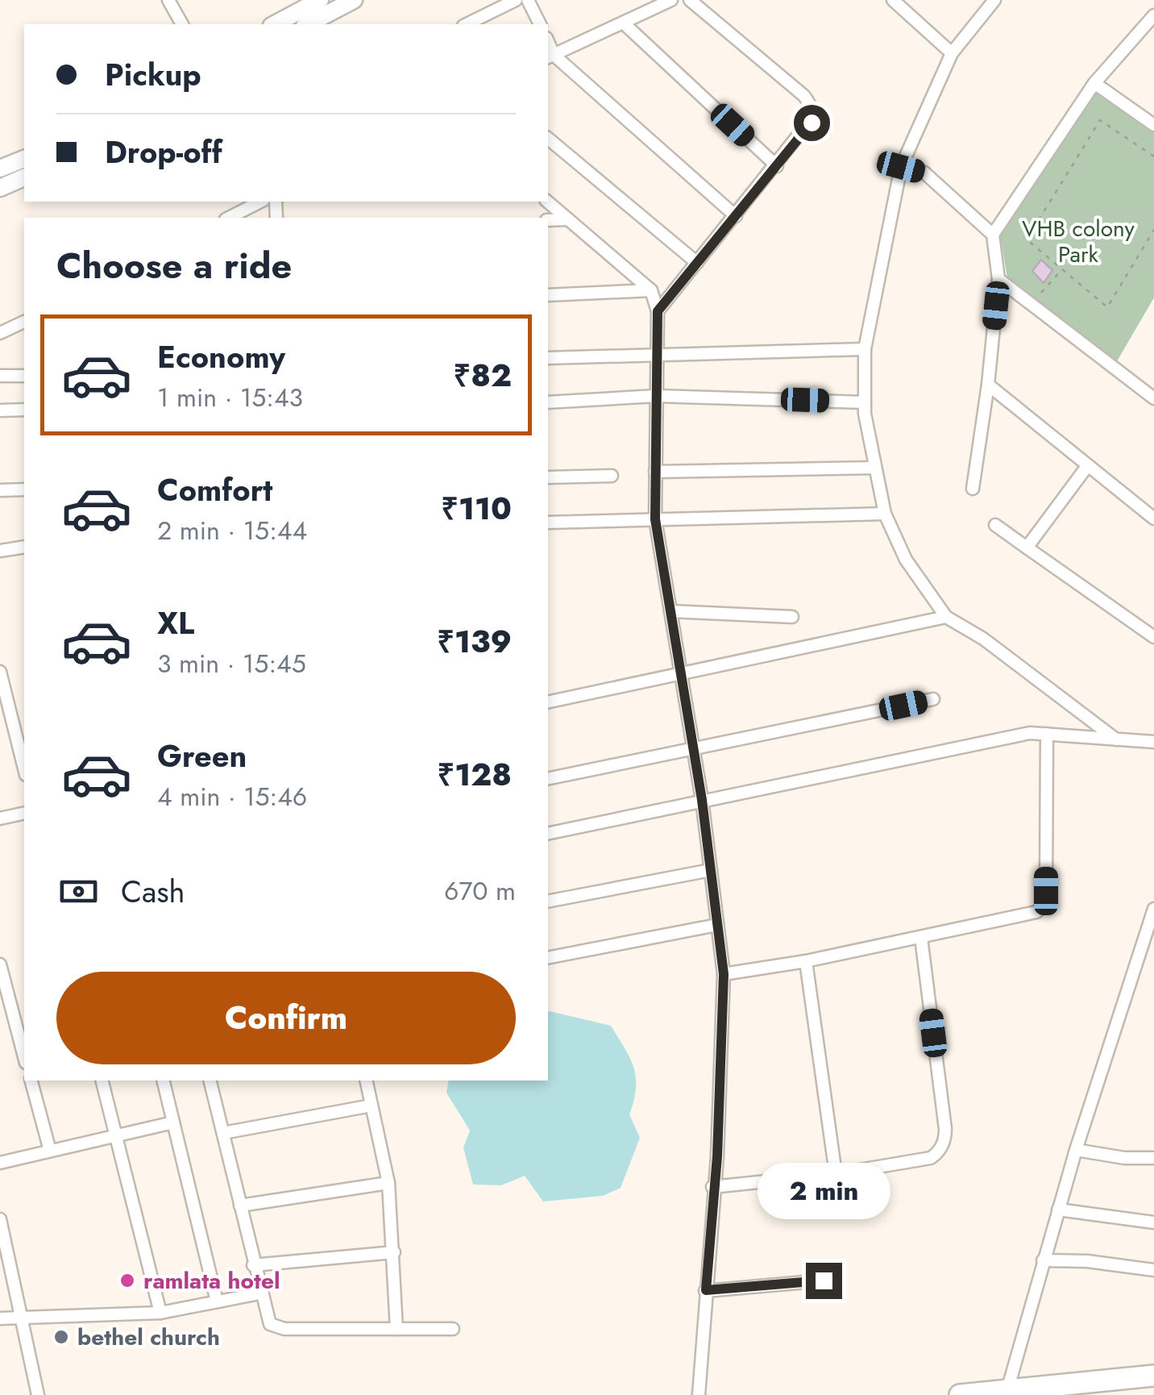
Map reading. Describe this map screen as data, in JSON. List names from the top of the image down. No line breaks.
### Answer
{"parks":["VHB colony Park"],"places":["ramlata hotel","bethel church"],"page":{"banner":["Pickup","Drop-off"],"heading":"Choose a ride","list":[{"name":"Economy","note":"1 min · 15:43","value":"₹82"},{"name":"Comfort","note":"2 min · 15:44","value":"₹110"},{"name":"XL","note":"3 min · 15:45","value":"₹139"},{"name":"Green","note":"4 min · 15:46","value":"₹128"}],"pay":["Cash","670 m"],"buttons":"Confirm","bubble":"2 min"}}
